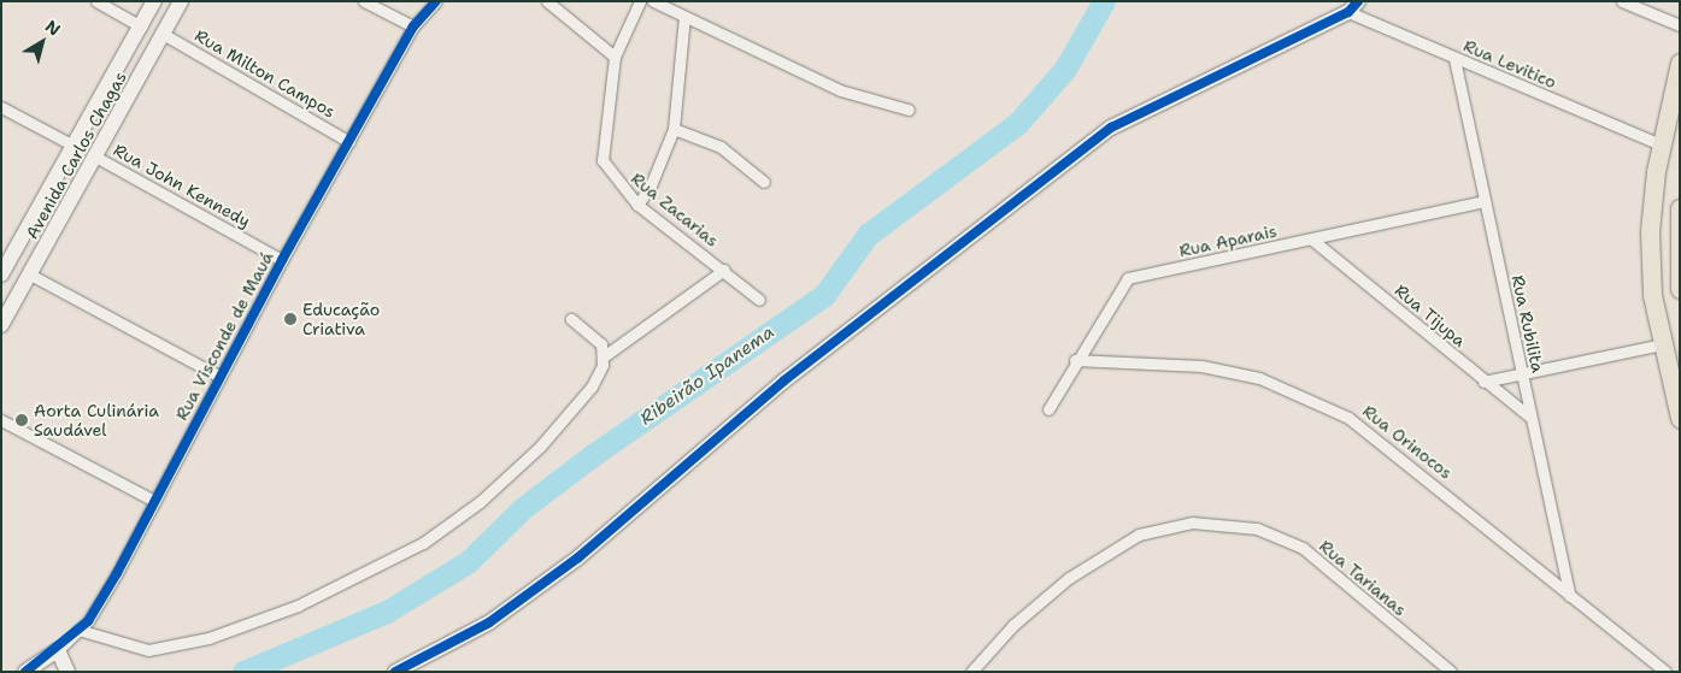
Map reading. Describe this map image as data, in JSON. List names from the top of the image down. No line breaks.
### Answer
{"streets":{"main road":["Avenida Carlos Chagas","Rua Visconde de Mauá"],"street":["Rua Levitico","Rua Milton Campos","Rua John Kennedy","Rua Zacarias","Rua Aparais","Rua Tijupa","Rua Rubilita","Rua Orinocos","Rua Tarianas"]},"crossings":[["Rua Levitico","Rua Rubilita"],["Rua Milton Campos","Avenida Carlos Chagas"],["Rua Milton Campos","Rua Visconde de Mauá"],["Avenida Carlos Chagas","Rua John Kennedy"],["Rua John Kennedy","Rua Visconde de Mauá"],["Rua Aparais","Rua Tijupa"],["Rua Aparais","Rua Rubilita"],["Rua Aparais","Rua Orinocos"],["Rua Tijupa","Rua Rubilita"],["Rua Rubilita","Rua Orinocos"]],"water":["Ribeirão Ipanema"],"places":["Educação Criativa","Aorta Culinária Saudável"],"north":"top right"}
